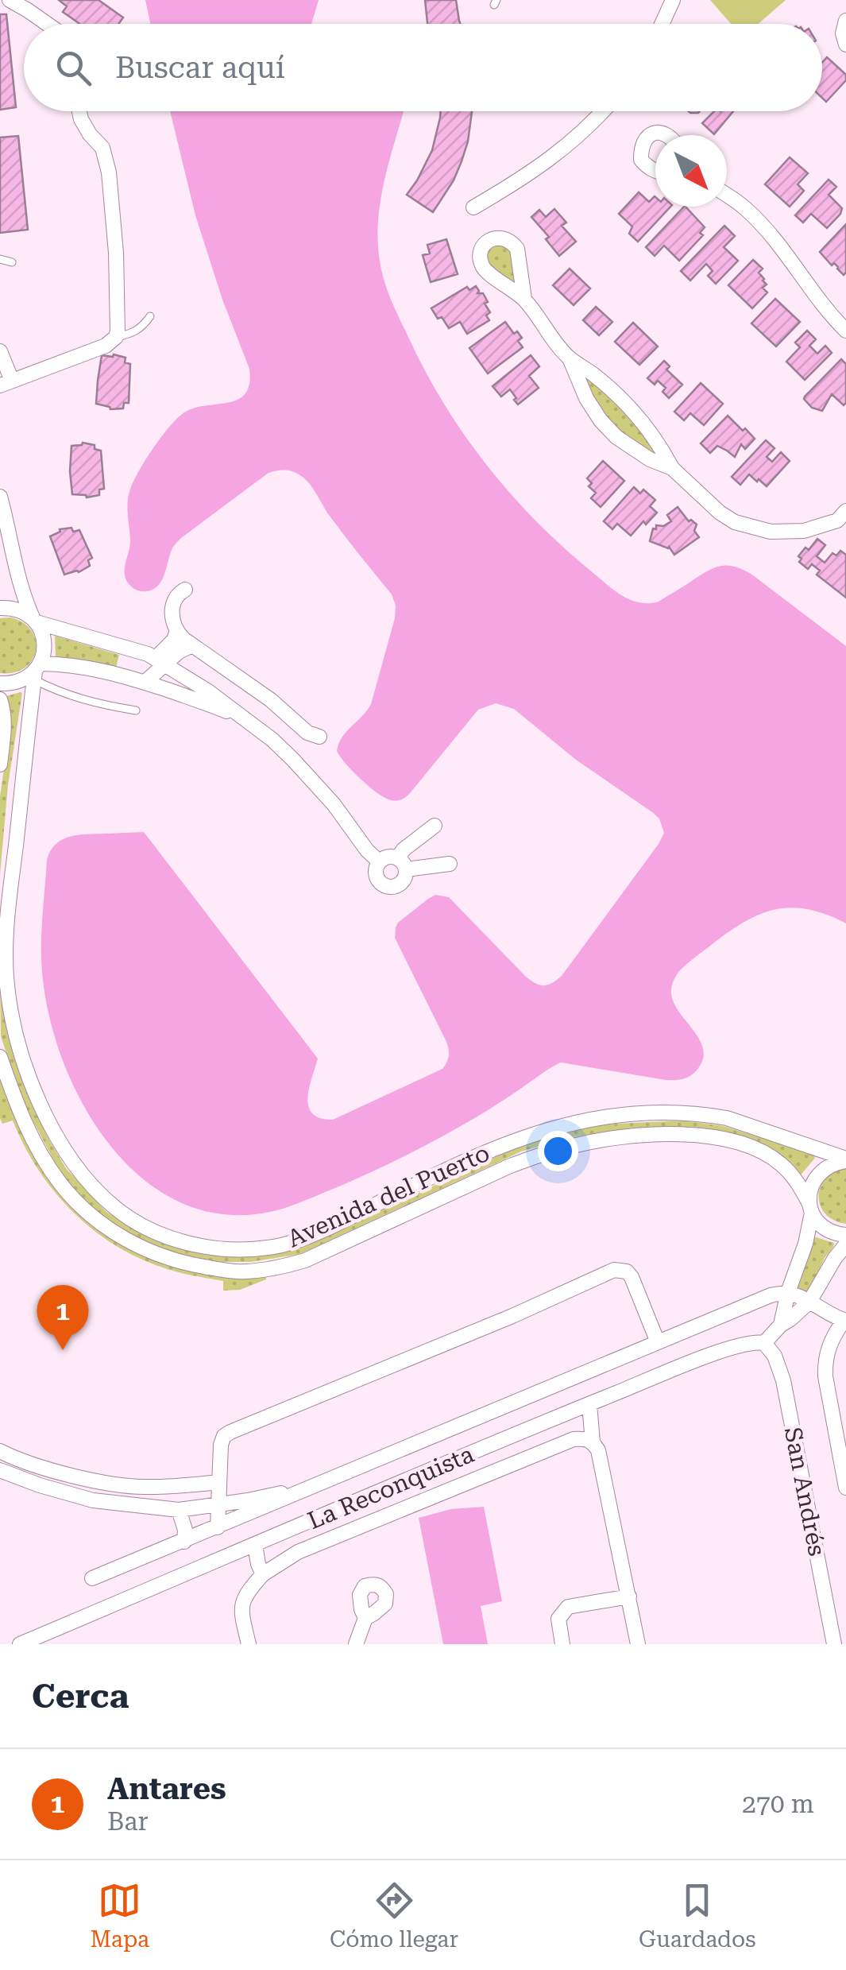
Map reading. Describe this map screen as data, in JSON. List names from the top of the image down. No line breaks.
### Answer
{"streets":{"street":["Avenida del Puerto","La Reconquista","San Andrés"]},"crossings":[["La Reconquista","San Andrés"]],"north":"bottom right","page":{"search":"Buscar aquí","pins":"1","heading":"Cerca","list":[{"mark":"1","name":"Antares","note":"Bar","value":"270 m"}],"nav":["Mapa","Cómo llegar","Guardados"]}}
